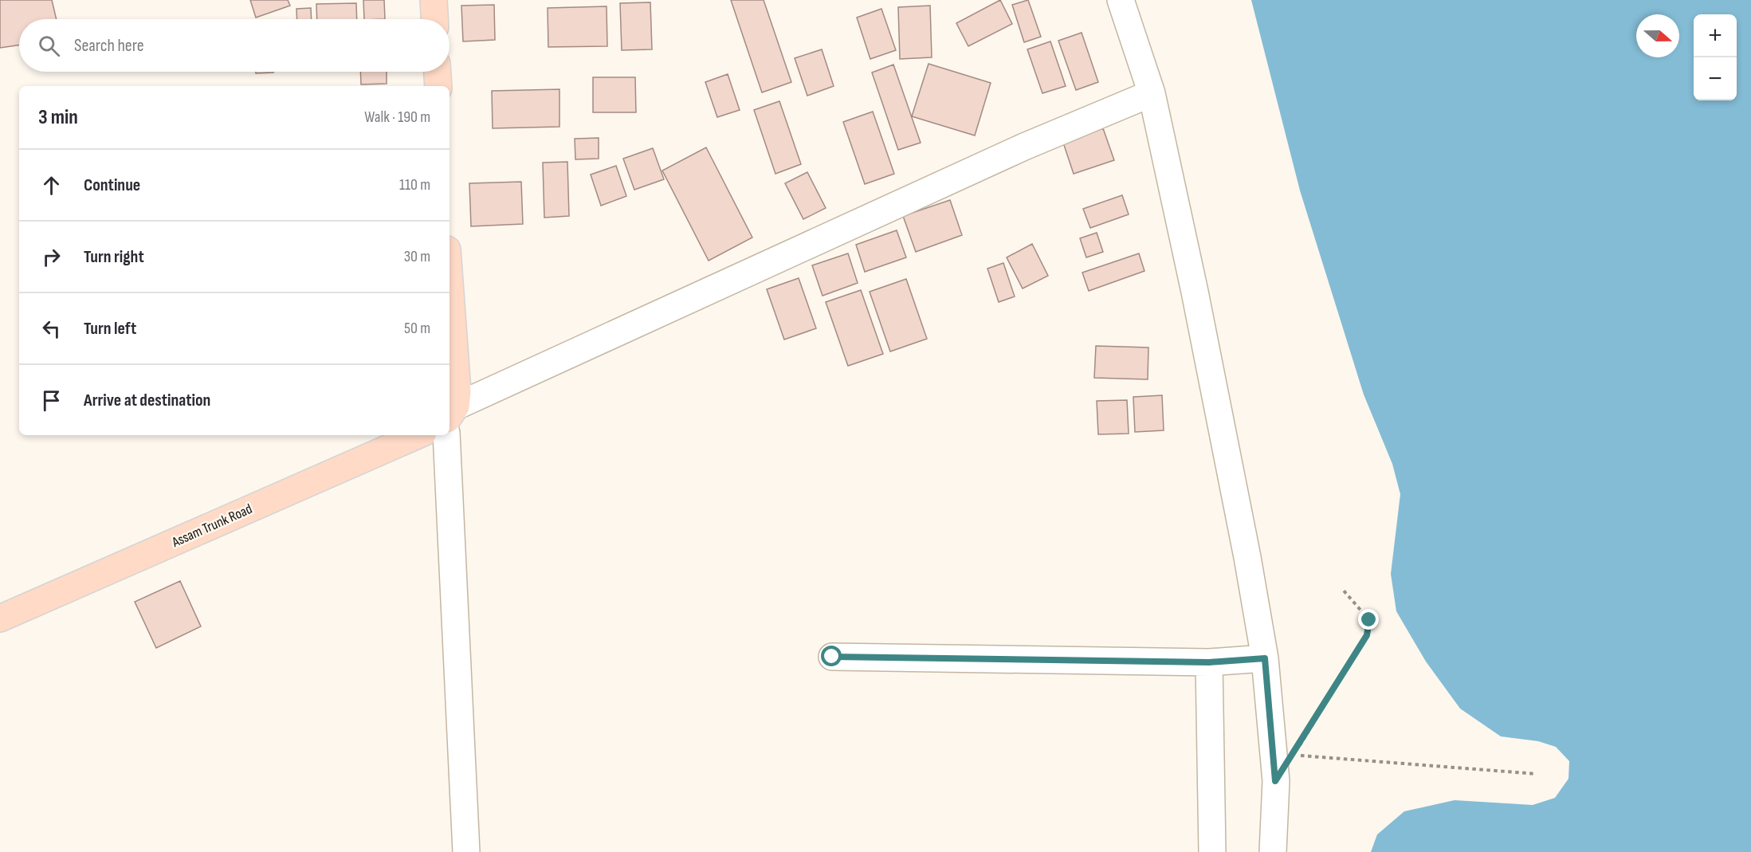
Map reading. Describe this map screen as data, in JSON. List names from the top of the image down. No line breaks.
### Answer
{"streets":{"main road":["Assam Trunk Road"]},"north":"right","page":{"map_buttons":["+","−"],"search":"Search here","heading":["3 min","Walk · 190 m"],"list":[["Continue","110 m"],["Turn right","30 m"],["Turn left","50 m"],"Arrive at destination"]}}
